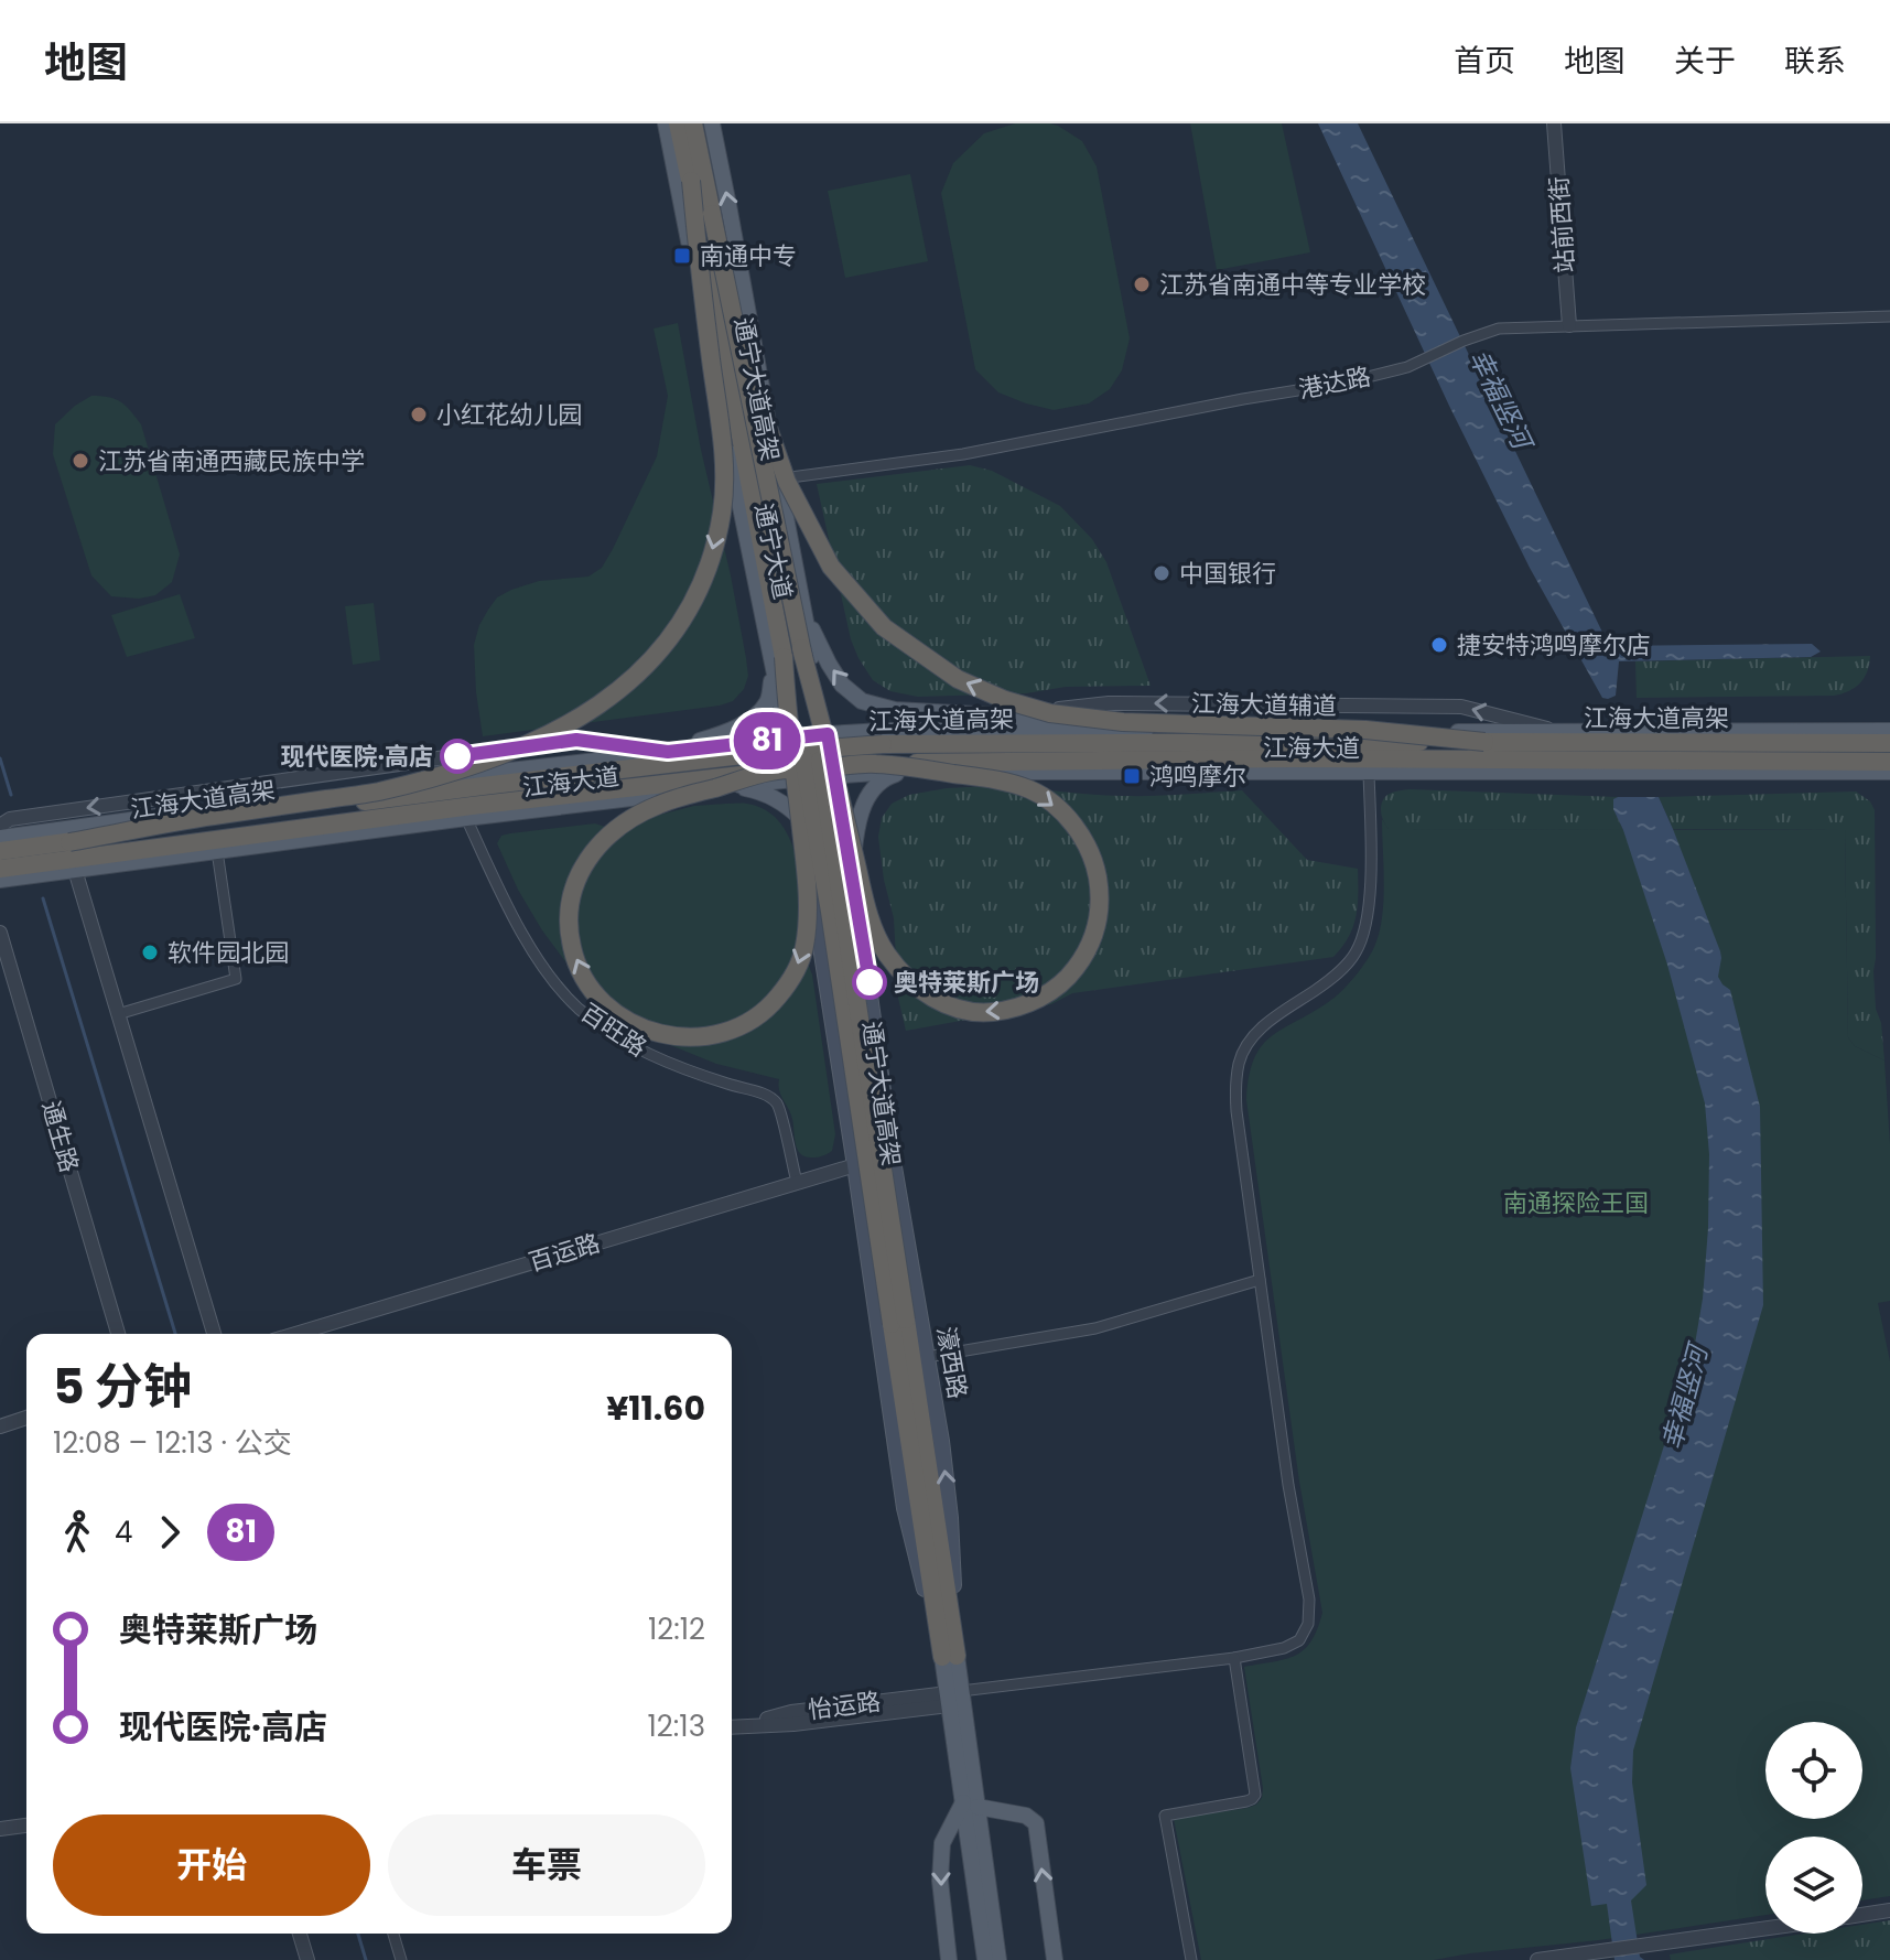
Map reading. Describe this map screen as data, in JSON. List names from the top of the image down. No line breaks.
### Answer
{"streets":{"highway":["通宁大道高架","江海大道高架"],"main road":["通宁大道","江海大道","濠西路"],"street":["站前西街","港达路","江海大道辅道","百旺路","通生路","百运路","怡运路"]},"crossings":[["站前西街","港达路"],["港达路","通宁大道"],["通宁大道高架","通宁大道"],["通宁大道高架","濠西路"],["通宁大道","江海大道"],["通宁大道","濠西路"],["江海大道辅道","江海大道"],["江海大道","百旺路"],["江海大道","濠西路"],["百旺路","百运路"],["百运路","濠西路"],["濠西路","怡运路"]],"one_way":["江海大道辅道"],"water":["幸福竖河"],"parks":["南通探险王国"],"places":{"transit":["南通中专","鸿鸣摩尔"],"other":["江苏省南通中等专业学校","小红花幼儿园","江苏省南通西藏民族中学","中国银行","捷安特鸿鸣摩尔店","现代医院·高店","软件园北园","奥特莱斯广场"]},"lines":["bus line 81"],"page":{"header":"地图","nav":["首页","地图","关于","联系"],"on_map":"81","heading":["5 分钟","12:08 – 12:13 · 公交","¥11.60"],"legs":["4","81"],"list":[{"name":"奥特莱斯广场","value":"12:12"},{"name":"现代医院·高店","value":"12:13"}],"buttons":["开始","车票"]}}
